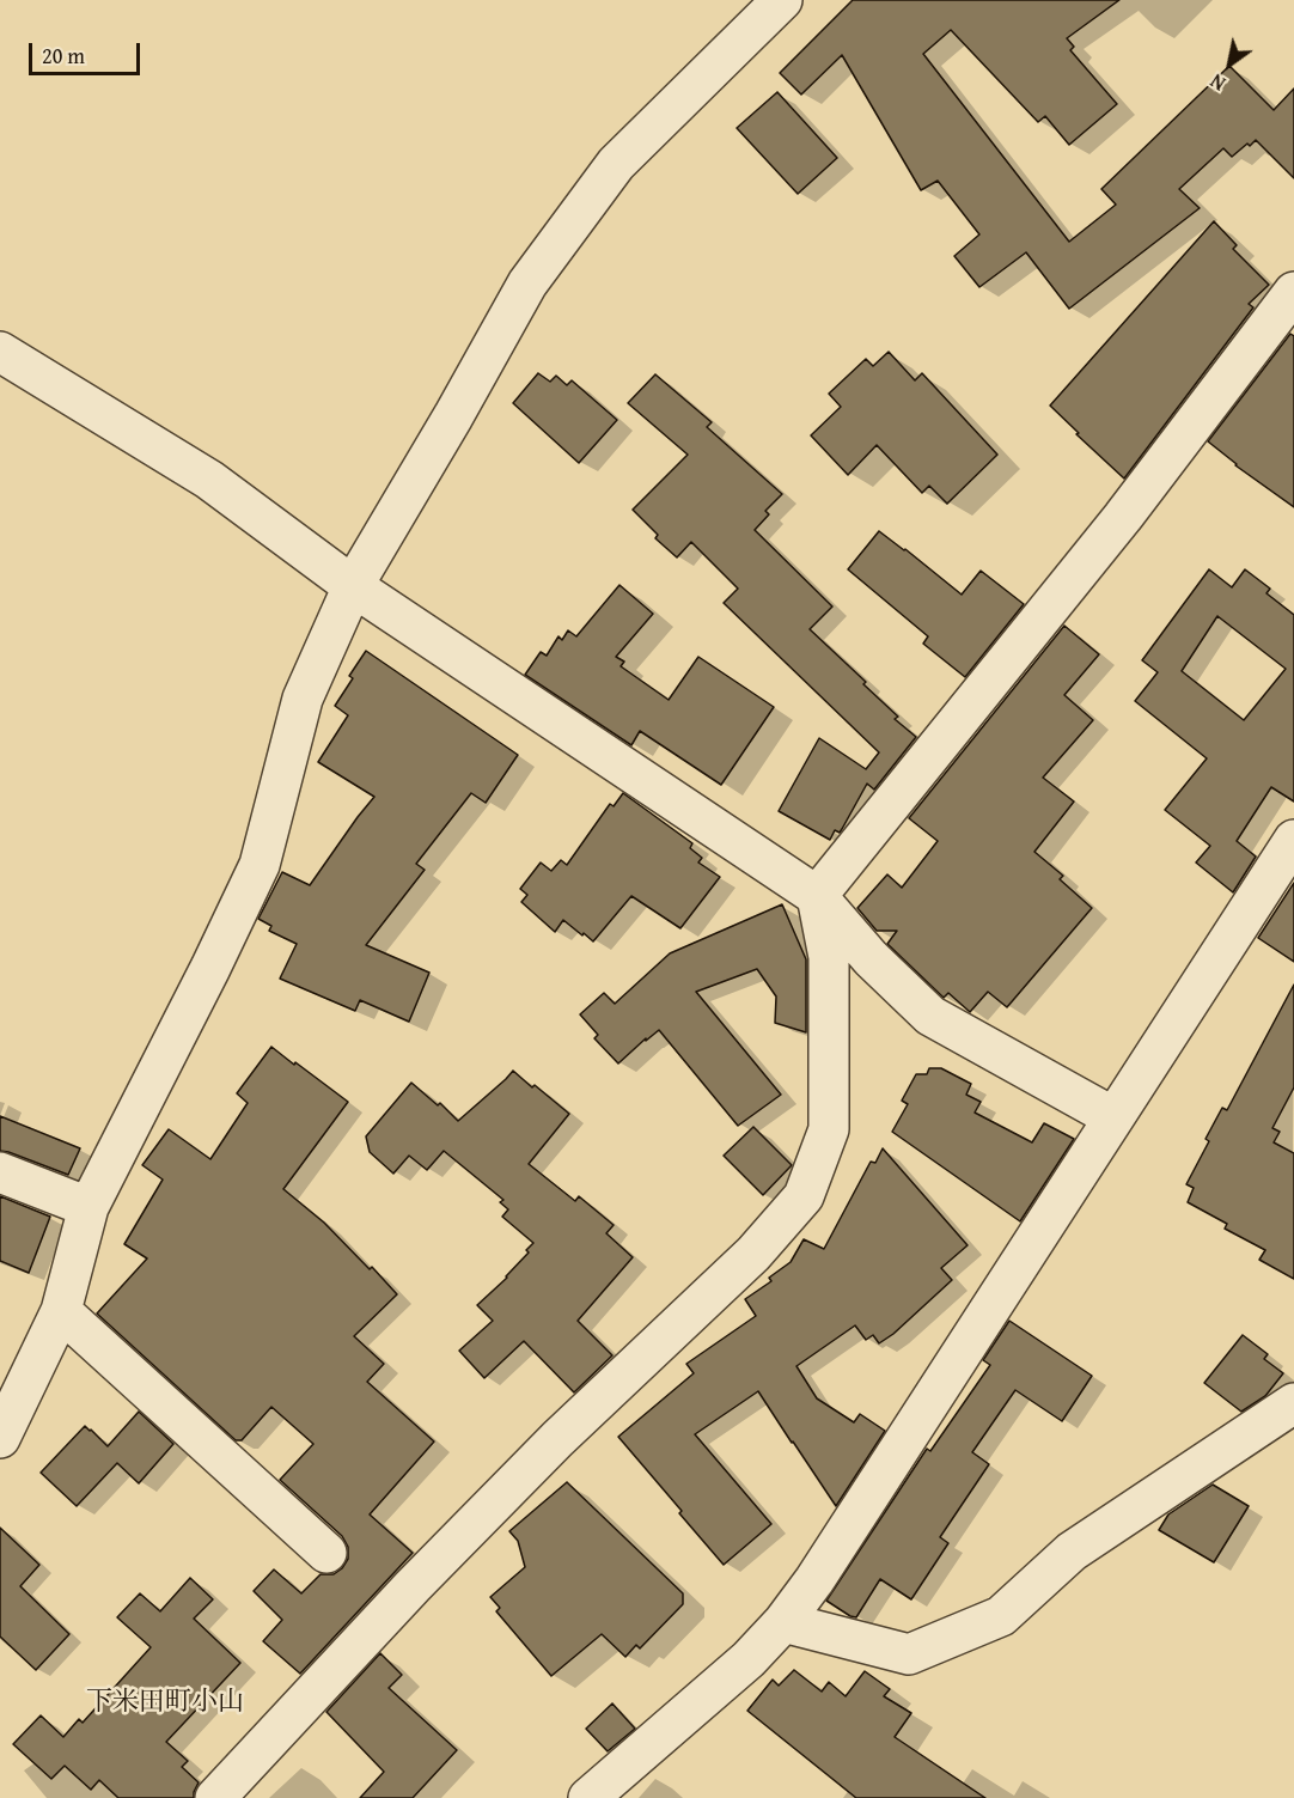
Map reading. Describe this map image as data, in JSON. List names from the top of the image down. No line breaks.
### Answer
{"districts":["下米田町小山"],"scale_bar":"20 m","north":"bottom left"}
